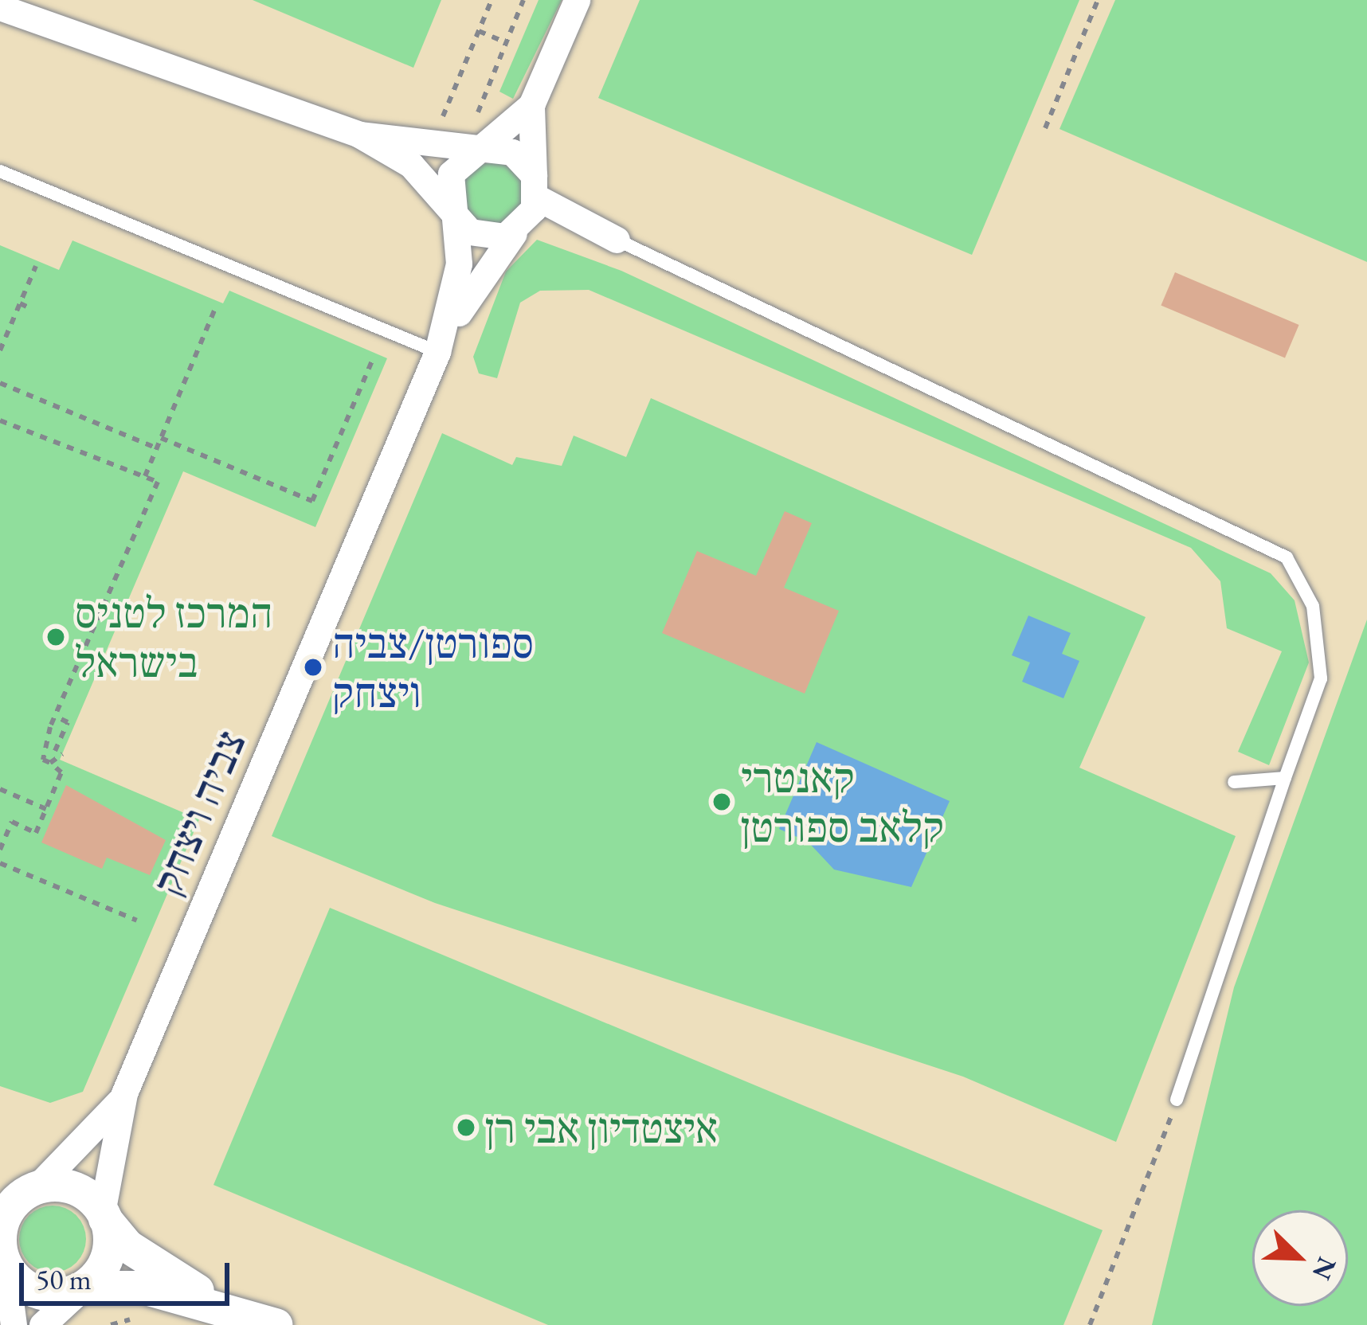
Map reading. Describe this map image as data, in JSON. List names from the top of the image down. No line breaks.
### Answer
{"streets":{"street":["צביה ויצחק"]},"places":["המרכז לטניס בישראל","ספורטן/צביה ויצחק","קאנטרי קלאב ספורטן","איצטדיון אבי רן"],"scale_bar":"50 m","north":"bottom right"}
